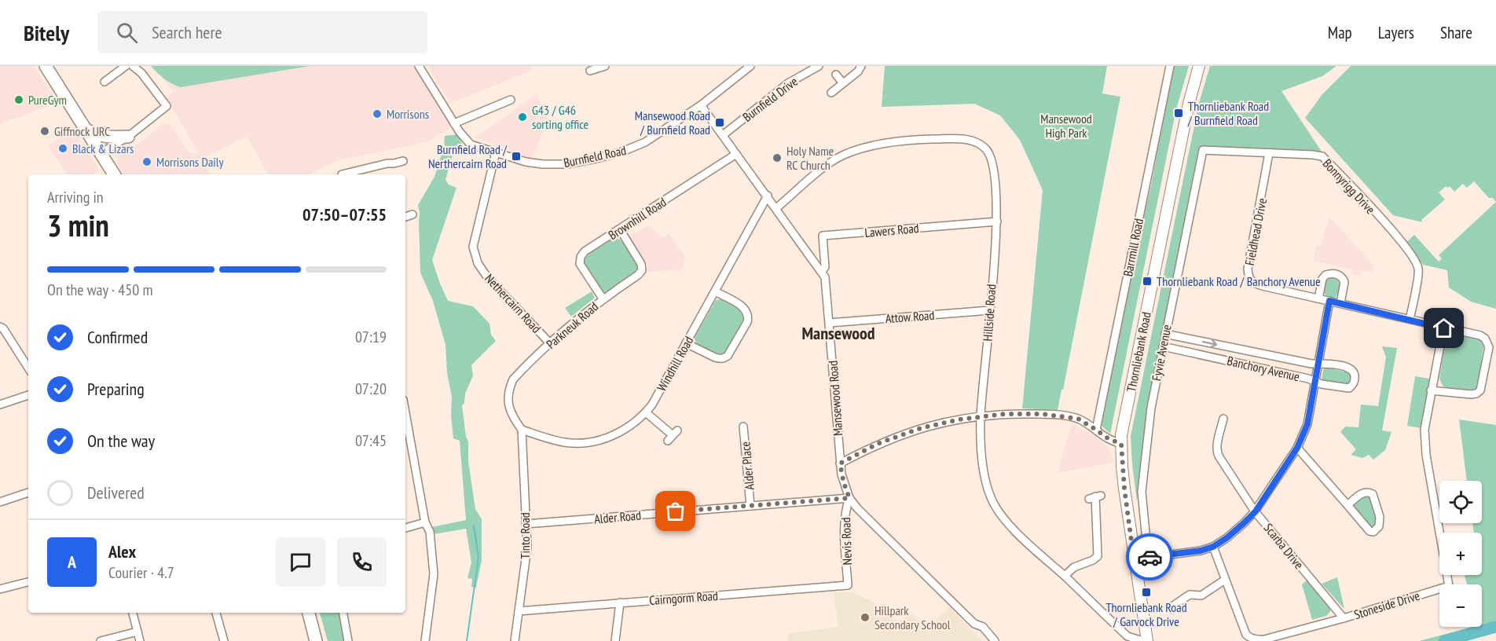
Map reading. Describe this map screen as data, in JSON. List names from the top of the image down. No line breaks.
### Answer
{"streets":{"main road":["Thornliebank Road"],"street":["Burnfield Drive","Burnfield Road","Bonnyrigg Drive","Brownhill Road","Lawers Road","Fieldhead Drive","Barrmill Road","Nethercairn Road","Hillside Road","Attow Road","Parkneuk Road","Fyvie Avenue","Windhill Road","Banchory Avenue","Mansewood Road","Alder Place","Alder Road","Tinto Road","Nevis Road","Scarba Drive","Cairngorm Road","Stoneside Drive"]},"crossings":[["Burnfield Drive","Mansewood Road"],["Burnfield Road","Nethercairn Road"],["Burnfield Road","Mansewood Road"],["Bonnyrigg Drive","Fieldhead Drive"],["Bonnyrigg Drive","Fyvie Avenue"],["Brownhill Road","Parkneuk Road"],["Brownhill Road","Mansewood Road"],["Lawers Road","Hillside Road"],["Lawers Road","Mansewood Road"],["Fieldhead Drive","Stoneside Drive"],["Nethercairn Road","Parkneuk Road"],["Hillside Road","Attow Road"],["Hillside Road","Mansewood Road"],["Attow Road","Mansewood Road"],["Parkneuk Road","Windhill Road"],["Parkneuk Road","Tinto Road"],["Fyvie Avenue","Banchory Avenue"],["Windhill Road","Mansewood Road"],["Windhill Road","Tinto Road"],["Mansewood Road","Alder Road"],["Mansewood Road","Nevis Road"],["Alder Place","Alder Road"],["Alder Road","Tinto Road"],["Alder Road","Nevis Road"],["Tinto Road","Cairngorm Road"],["Nevis Road","Cairngorm Road"],["Scarba Drive","Stoneside Drive"]],"districts":["Mansewood"],"parks":["Mansewood High Park"],"places":{"other":["PureGym","Morrisons","G43 / G46 sorting office","Giffnock URC","Black & Lizars","Holy Name RC Church","Morrisons Daily","Hillpark Secondary School"],"transit":["Thornliebank Road / Burnfield Road","Mansewood Road / Burnfield Road","Burnfield Road / Nerthercairn Road","Thornliebank Road / Banchory Avenue","Thornliebank Road / Garvock Drive"]},"page":{"header":"Bitely","search":"Search here","nav":["Map","Layers","Share"],"heading":["3 min","Arriving in","07:50–07:55"],"panel":["Alex","Courier · 4.7"],"bar":"On the way · 450 m","list":[["Confirmed","07:19"],["Preparing","07:20"],["On the way","07:45"],"Delivered"],"map_buttons":["+","−"],"round":"A"}}
